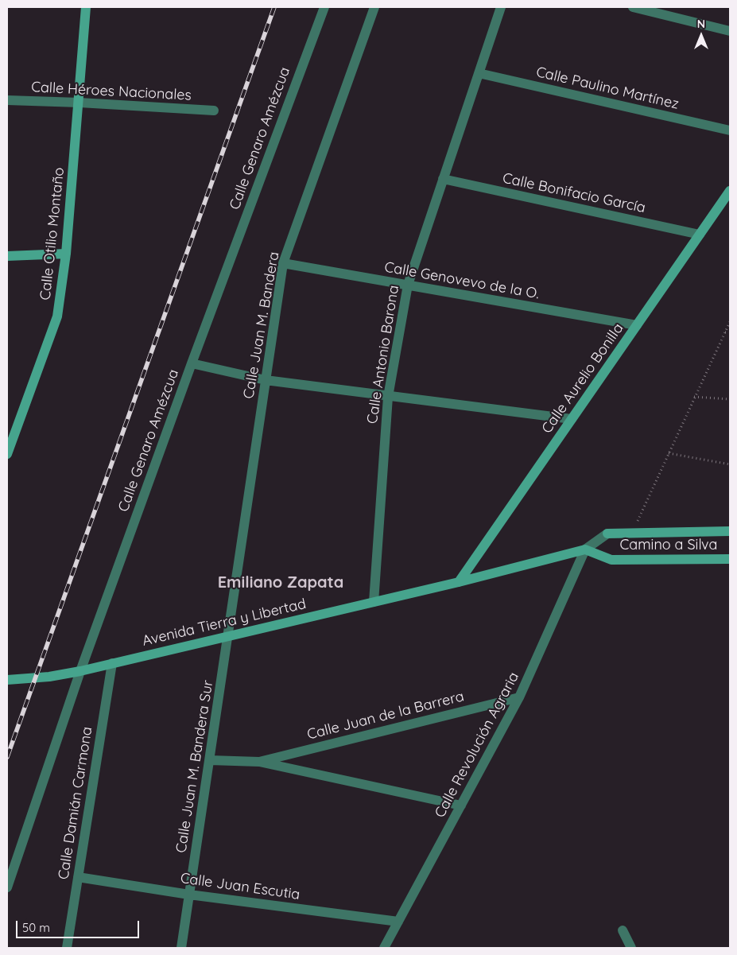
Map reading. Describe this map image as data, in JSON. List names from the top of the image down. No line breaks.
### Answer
{"streets":{"street":["Calle Paulino Martínez","Calle Héroes Nacionales","Calle Genaro Amézcua","Calle Bonifacio García","Calle Otilio Montaño","Calle Genovevo de la O.","Calle Juan M. Bandera","Calle Antonio Barona","Calle Aurelio Bonilla","Camino a Silva","Avenida Tierra y Libertad","Calle Juan de la Barrera","Calle Revolución Agraria","Calle Juan M. Bandera Sur","Calle Damián Carmona","Calle Juan Escutia"]},"crossings":[["Calle Paulino Martínez","Calle Antonio Barona"],["Calle Héroes Nacionales","Calle Otilio Montaño"],["Calle Genaro Amézcua","Avenida Tierra y Libertad"],["Calle Bonifacio García","Calle Antonio Barona"],["Calle Bonifacio García","Calle Aurelio Bonilla"],["Calle Genovevo de la O.","Calle Juan M. Bandera"],["Calle Genovevo de la O.","Calle Antonio Barona"],["Calle Genovevo de la O.","Calle Aurelio Bonilla"],["Calle Juan M. Bandera","Avenida Tierra y Libertad"],["Calle Juan M. Bandera","Calle Juan M. Bandera Sur"],["Calle Antonio Barona","Avenida Tierra y Libertad"],["Calle Aurelio Bonilla","Avenida Tierra y Libertad"],["Camino a Silva","Avenida Tierra y Libertad"],["Camino a Silva","Calle Revolución Agraria"],["Avenida Tierra y Libertad","Calle Revolución Agraria"],["Avenida Tierra y Libertad","Calle Juan M. Bandera Sur"],["Avenida Tierra y Libertad","Calle Damián Carmona"],["Calle Juan de la Barrera","Calle Revolución Agraria"],["Calle Juan de la Barrera","Calle Juan M. Bandera Sur"],["Calle Revolución Agraria","Calle Juan Escutia"],["Calle Juan M. Bandera Sur","Calle Juan Escutia"],["Calle Damián Carmona","Calle Juan Escutia"]],"districts":["Emiliano Zapata"],"scale_bar":"50 m","north":"top"}
